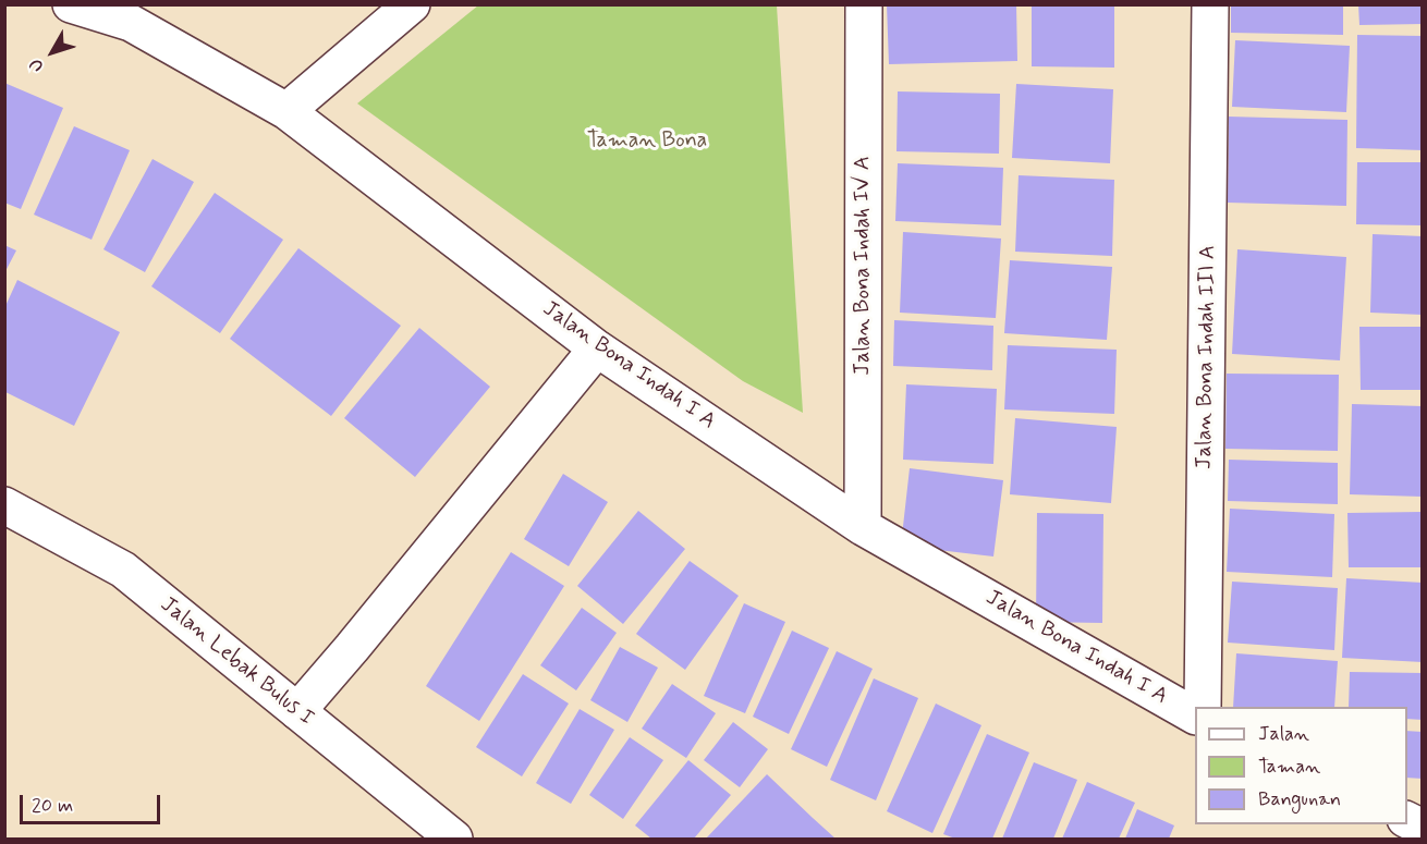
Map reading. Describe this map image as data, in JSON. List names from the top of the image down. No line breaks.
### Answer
{"streets":{"street":["Jalan Bona Indah IV A","Jalan Bona Indah III A","Jalan Bona Indah I A","Jalan Lebak Bulus I"]},"crossings":[["Jalan Bona Indah IV A","Jalan Bona Indah I A"]],"parks":["Taman Bona"],"legend":["Jalan","Taman","Bangunan"],"scale_bar":"20 m","north":"bottom left"}
